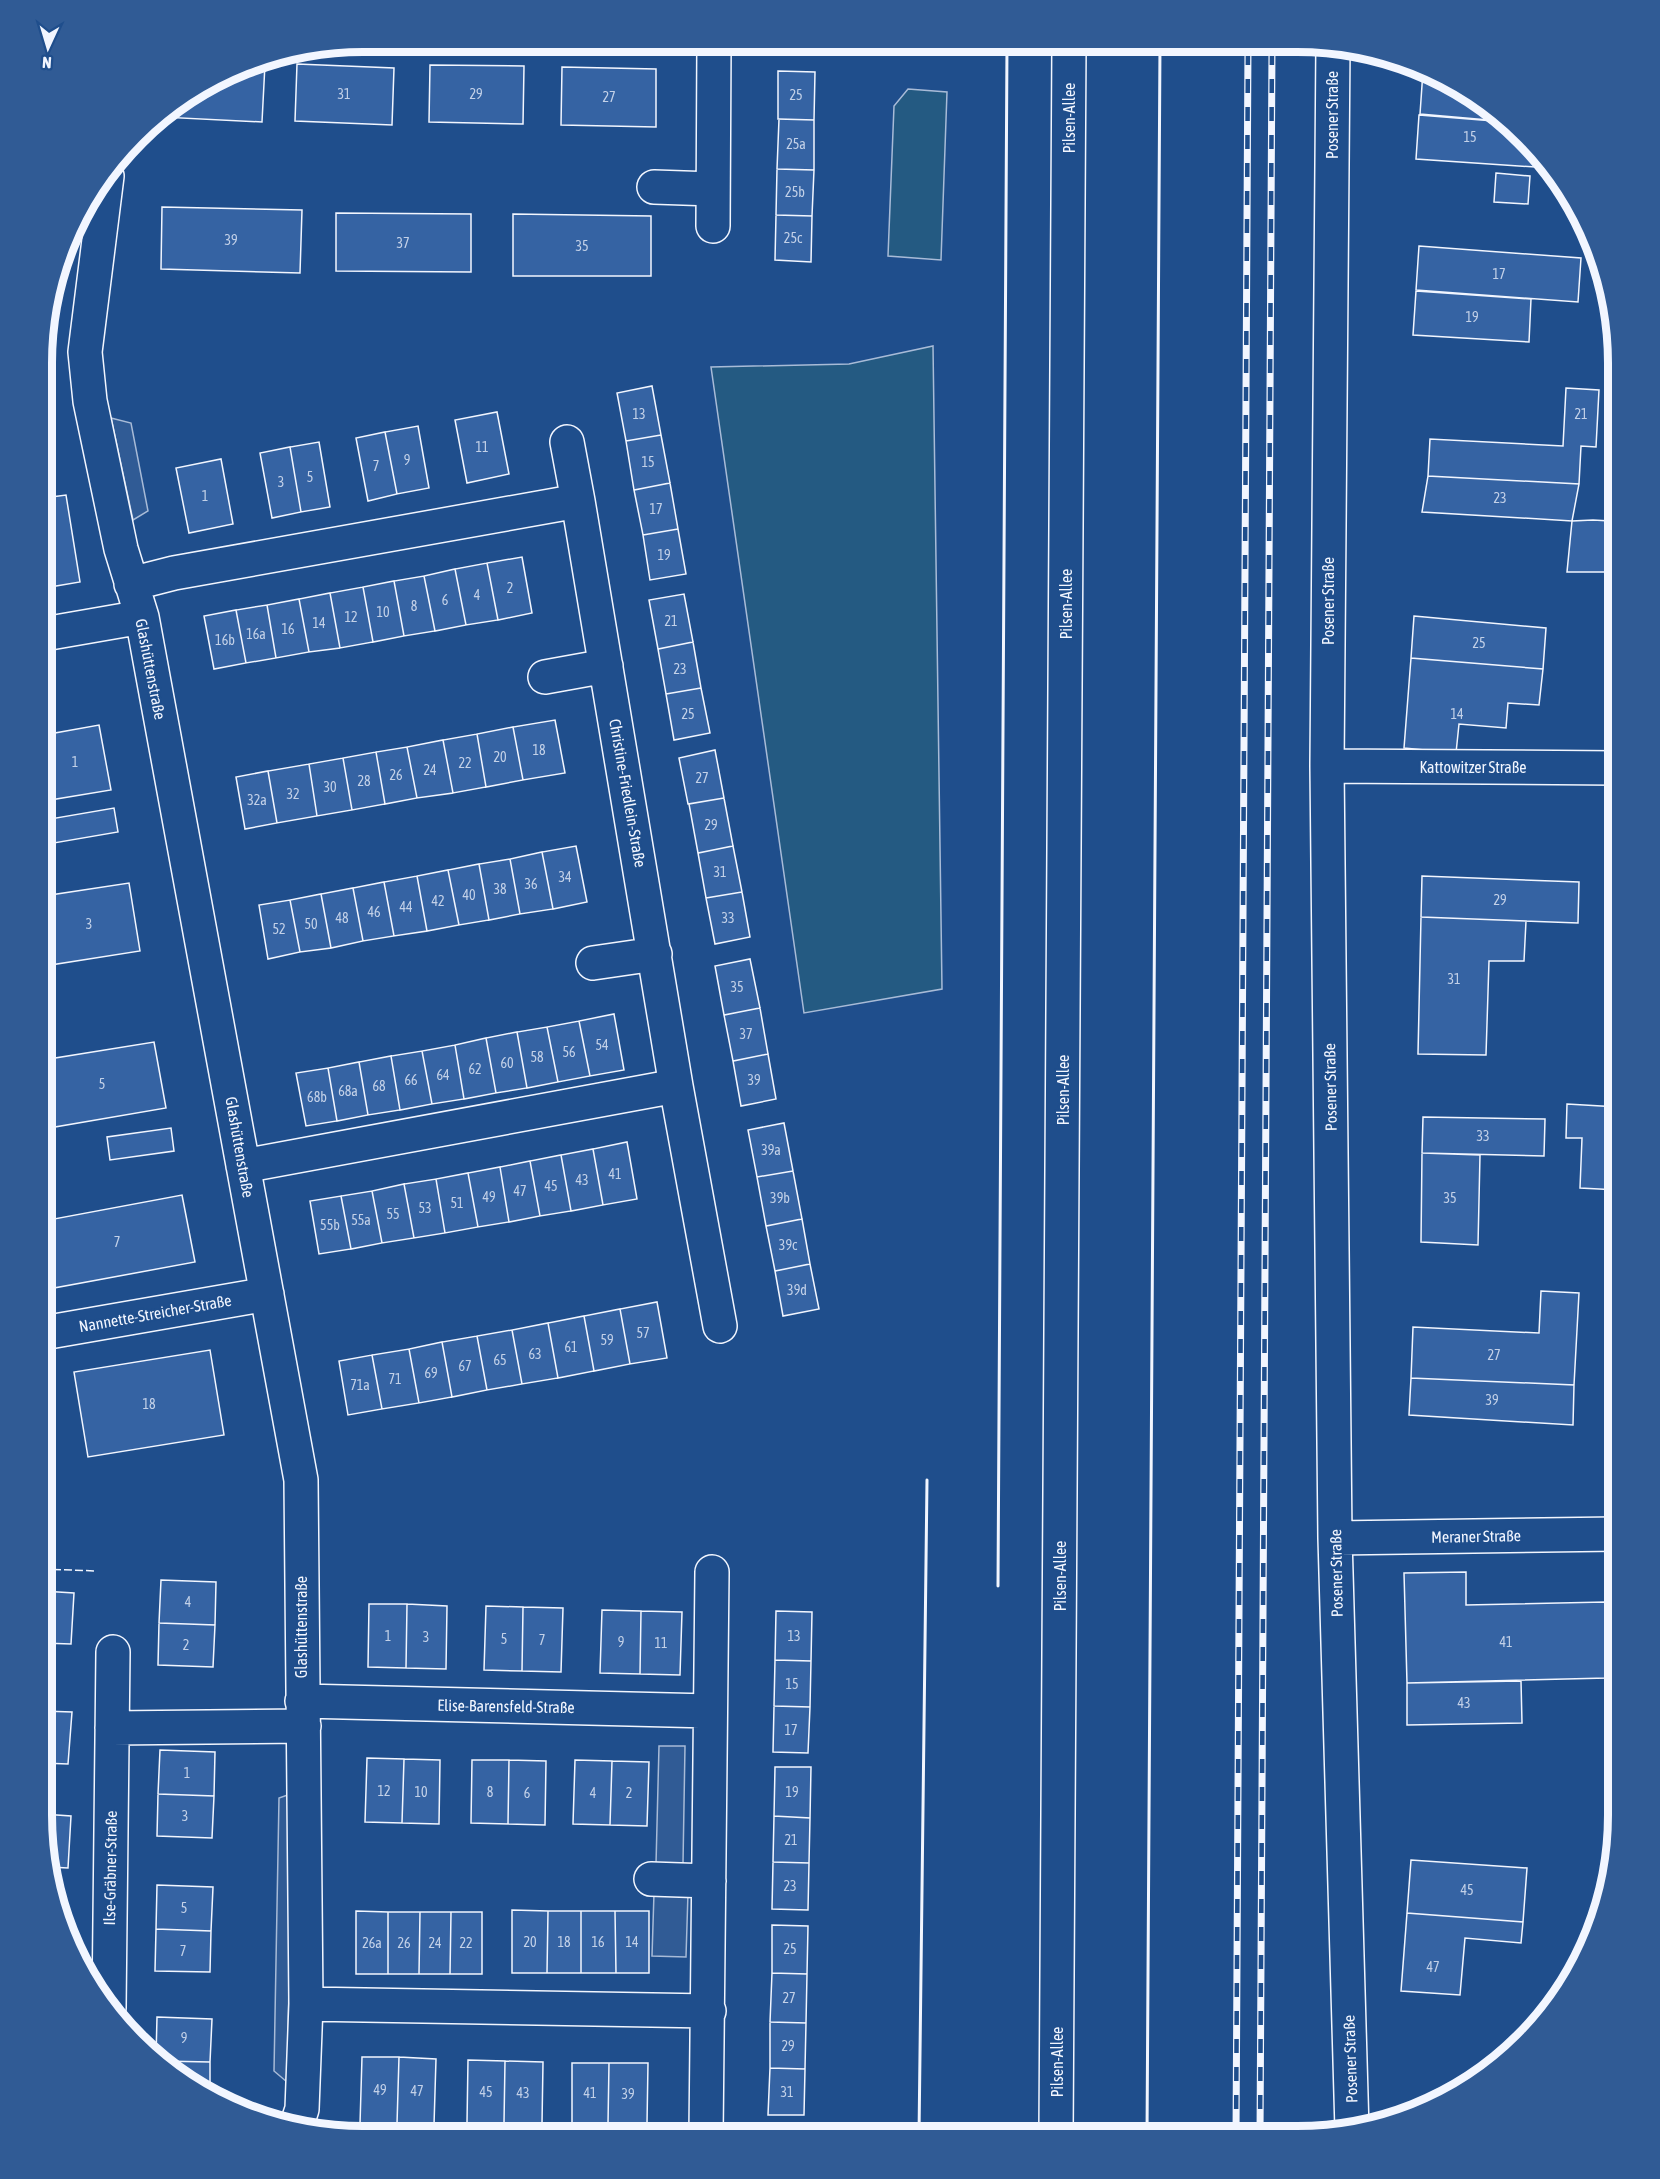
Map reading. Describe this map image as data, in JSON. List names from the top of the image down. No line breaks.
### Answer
{"streets":{"street":["Posener Straße","Pilsen-Allee","Glashüttenstraße","Kattowitzer Straße","Christine-Friedlein-Straße","Nannette-Streicher-Straße","Meraner Straße","Elise-Barensfeld-Straße","Ilse-Gräbner-Straße"]},"crossings":[["Posener Straße","Kattowitzer Straße"],["Posener Straße","Meraner Straße"],["Glashüttenstraße","Nannette-Streicher-Straße"],["Glashüttenstraße","Elise-Barensfeld-Straße"]],"house_numbers":["31","29","25","27","15","25a","25b","25c","39","37","35","17","19","13","21","11","9","15","7","5","3","1","23","17","19","2","4","6","8","10","12","21","14","16","16a","16b","25","23","25","14","18","20","1","22","24","26","27","28","30","32","32a","29","31","34","36","38","40","29","42","44","46","48","33","3","50","52","31","35","37","54","56","58","60","62","64","66","39","5","68","68a","68b","33","39a","41","43","45","47","49","39b","35","51","53","55","55a","55b","7","39c","39d","57","59","61","63","27","65","67","69","71","71a","39","18","4","1","13","3","5","7","9","41","11","2","15","43","17","1","12","10","8","19","6","4","2","3","21","23","45","5","20","18","16","14","26a","26","24","22","25","7","47","27","9","29","49","47","45","31","43","41","39"],"north":"bottom"}
